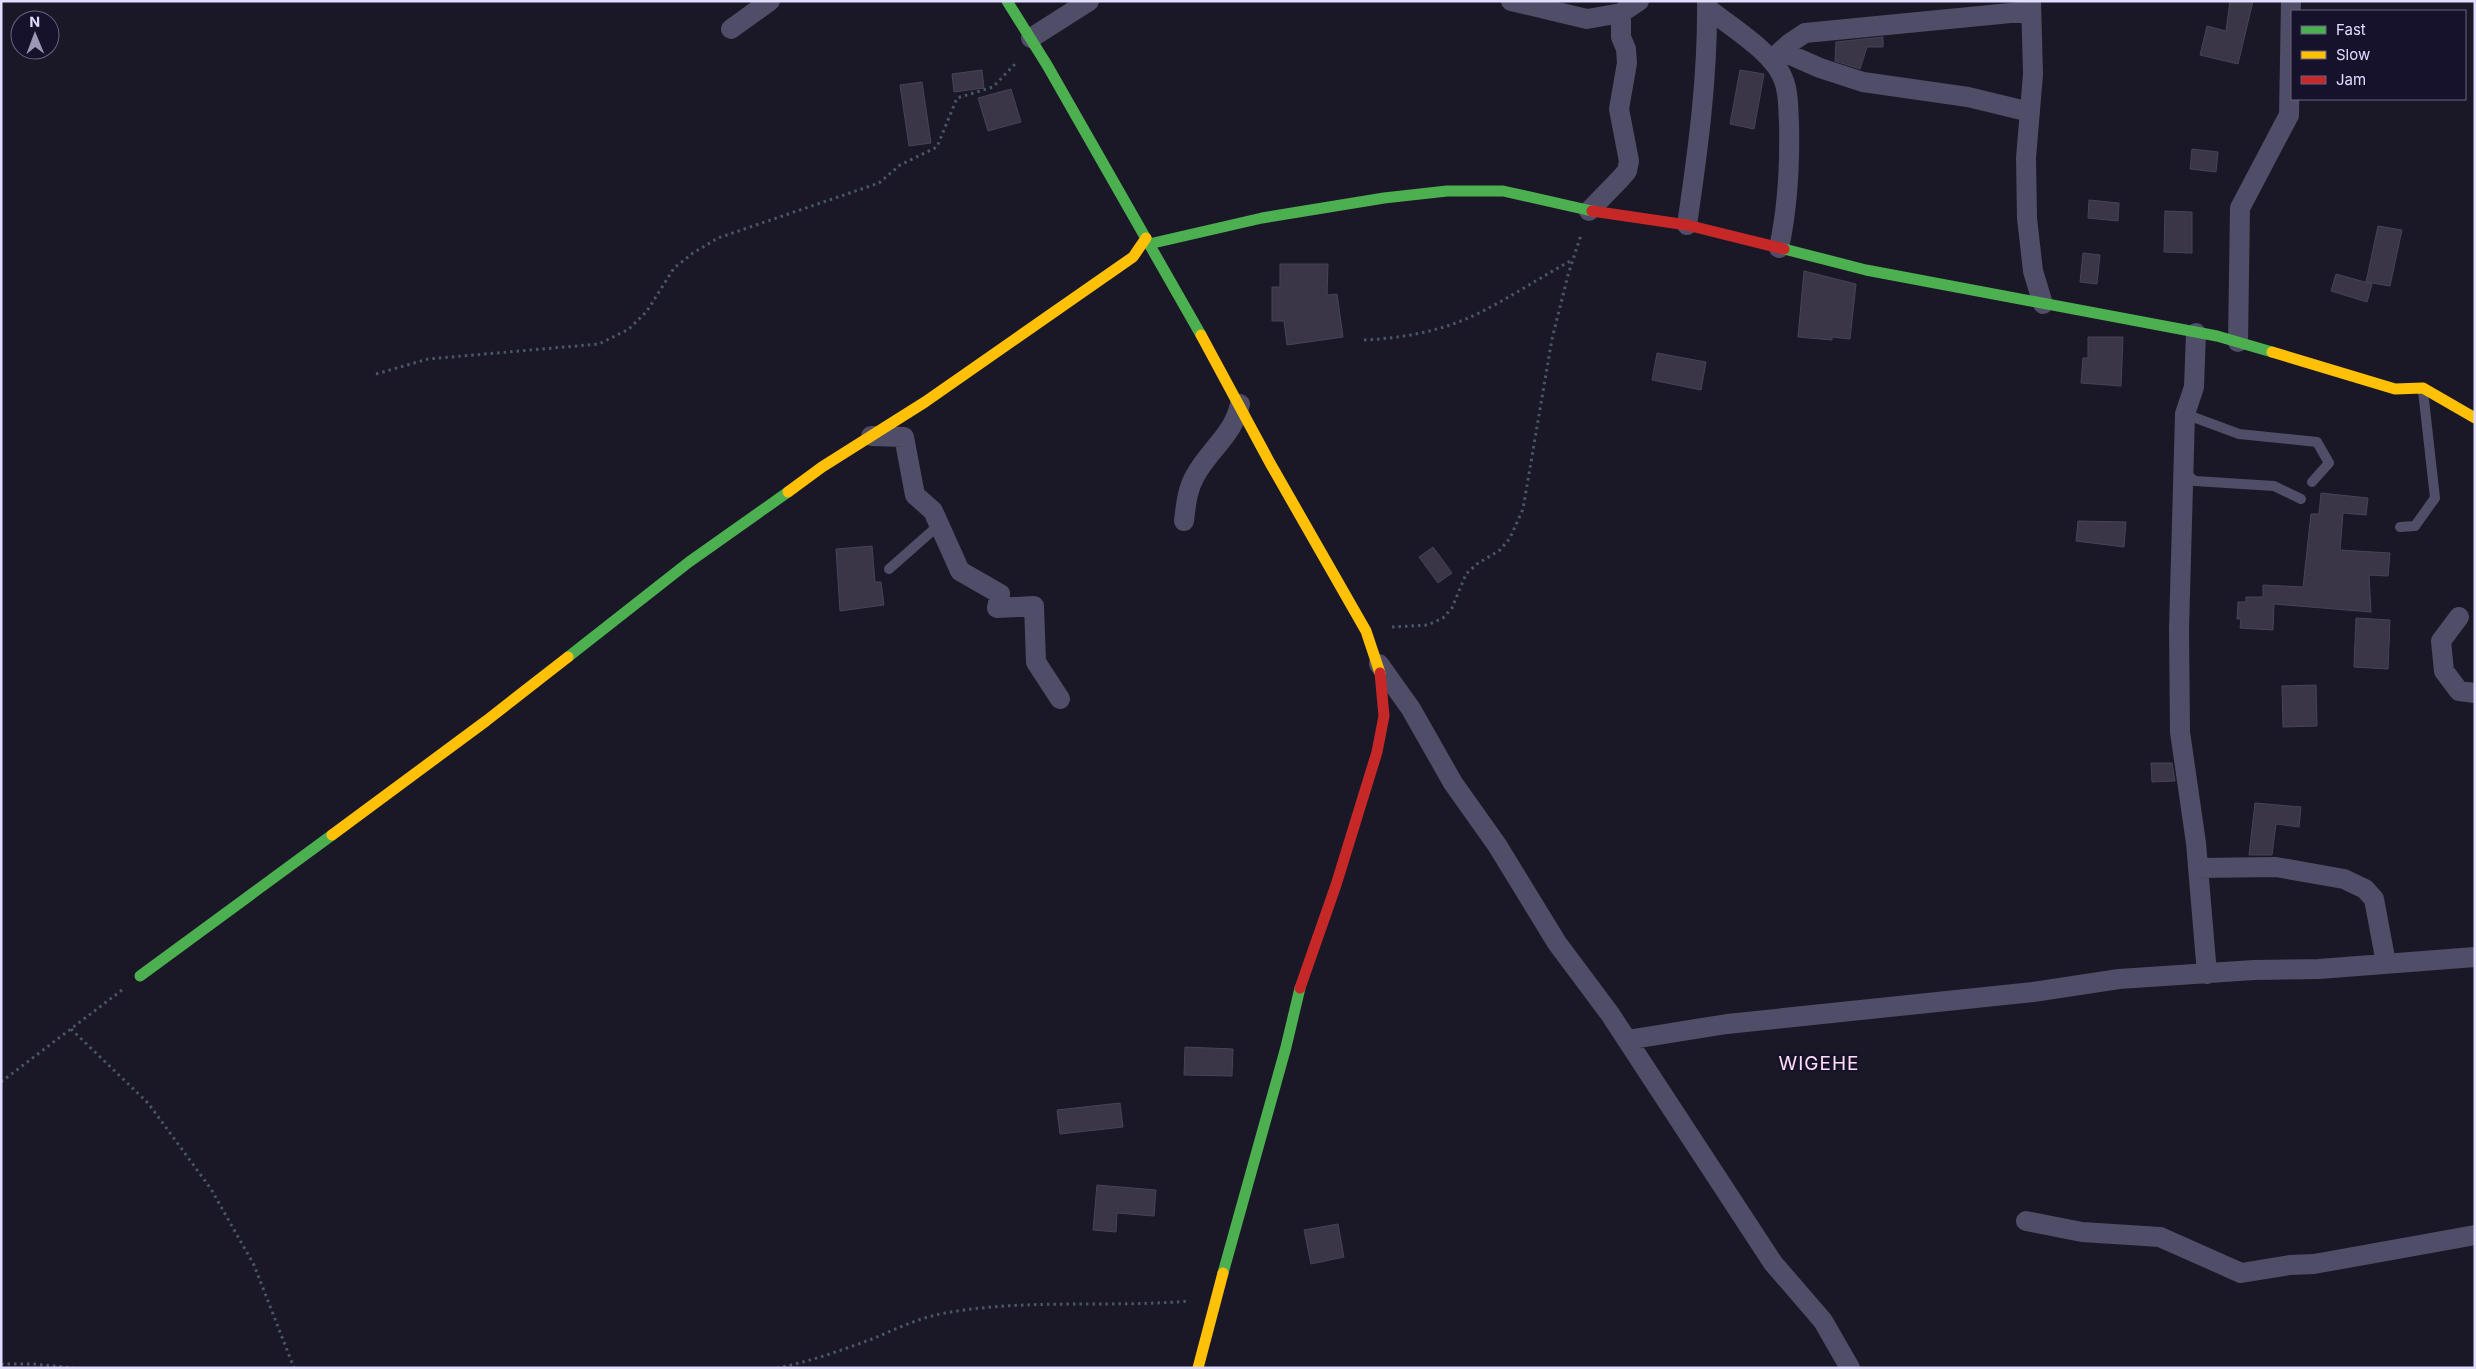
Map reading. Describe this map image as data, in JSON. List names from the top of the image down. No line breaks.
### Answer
{"districts":["WIGEHE"],"legend":["Fast","Slow","Jam"],"north":"top"}
